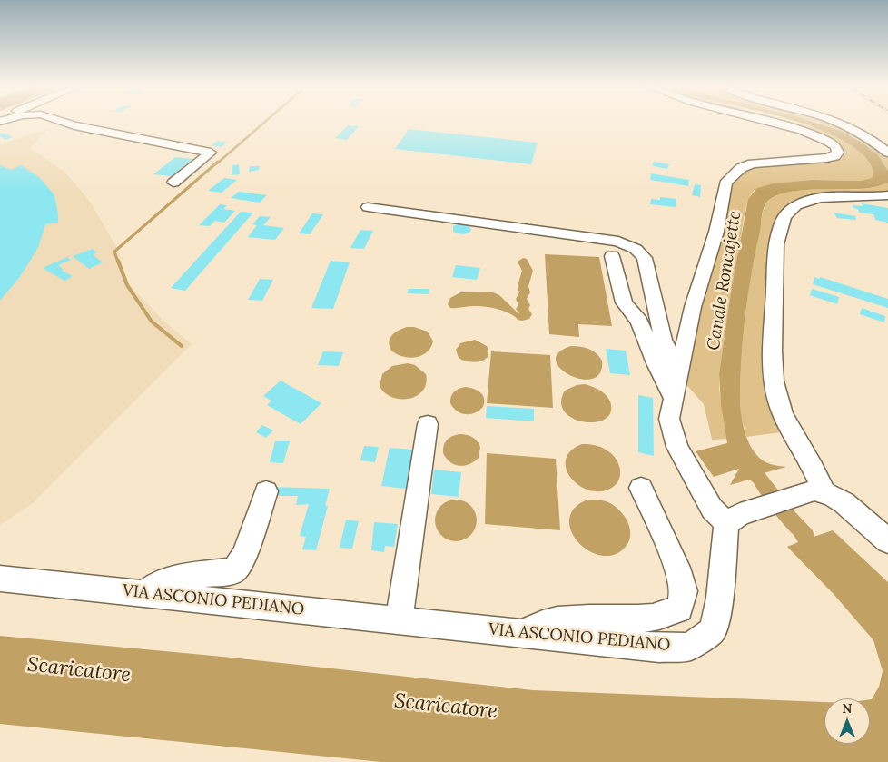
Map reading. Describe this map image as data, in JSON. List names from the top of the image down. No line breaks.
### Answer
{"streets":{"street":["VIA ASCONIO PEDIANO"]},"water":["Canale Roncajette","Scaricatore"],"north":"top"}
